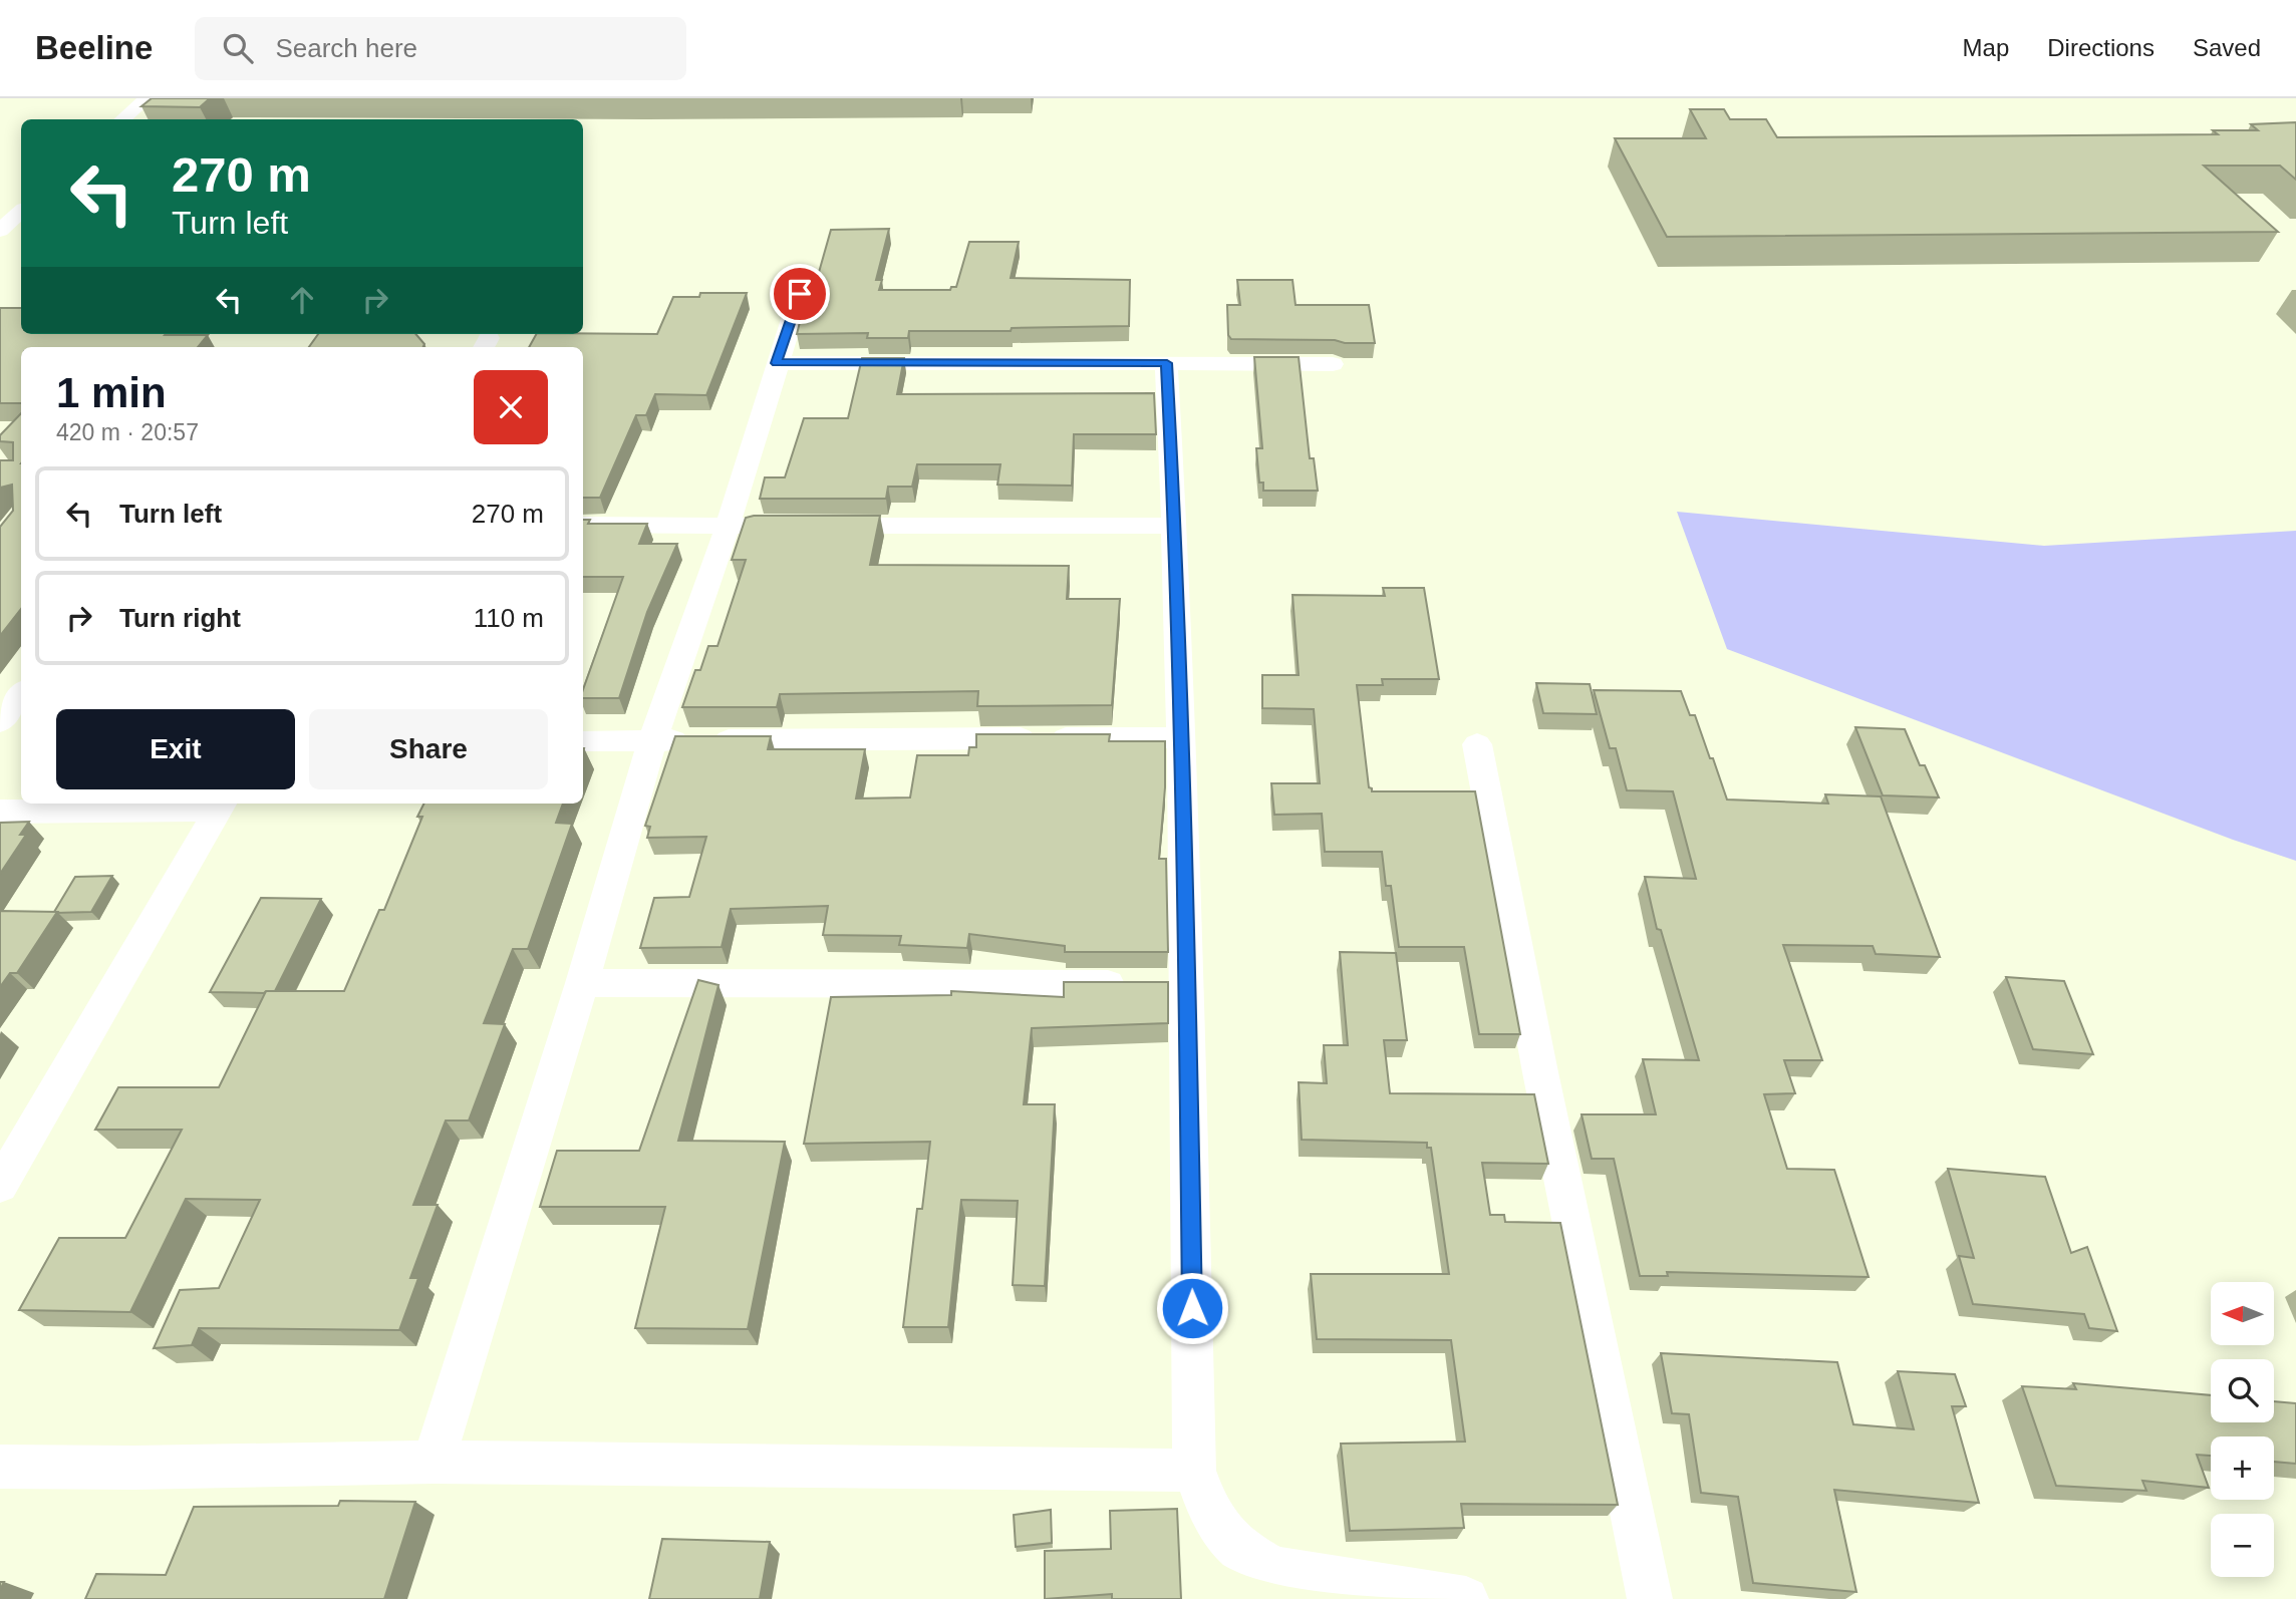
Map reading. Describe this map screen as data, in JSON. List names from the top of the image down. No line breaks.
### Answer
{"north":"left","page":{"header":"Beeline","search":"Search here","nav":["Map","Directions","Saved"],"turn":["270 m","Turn left"],"heading":["1 min","420 m · 20:57"],"list":[{"name":"Turn left","value":"270 m"},{"name":"Turn right","value":"110 m"}],"buttons":["Exit","Share"],"map_buttons":["+","−"]}}
